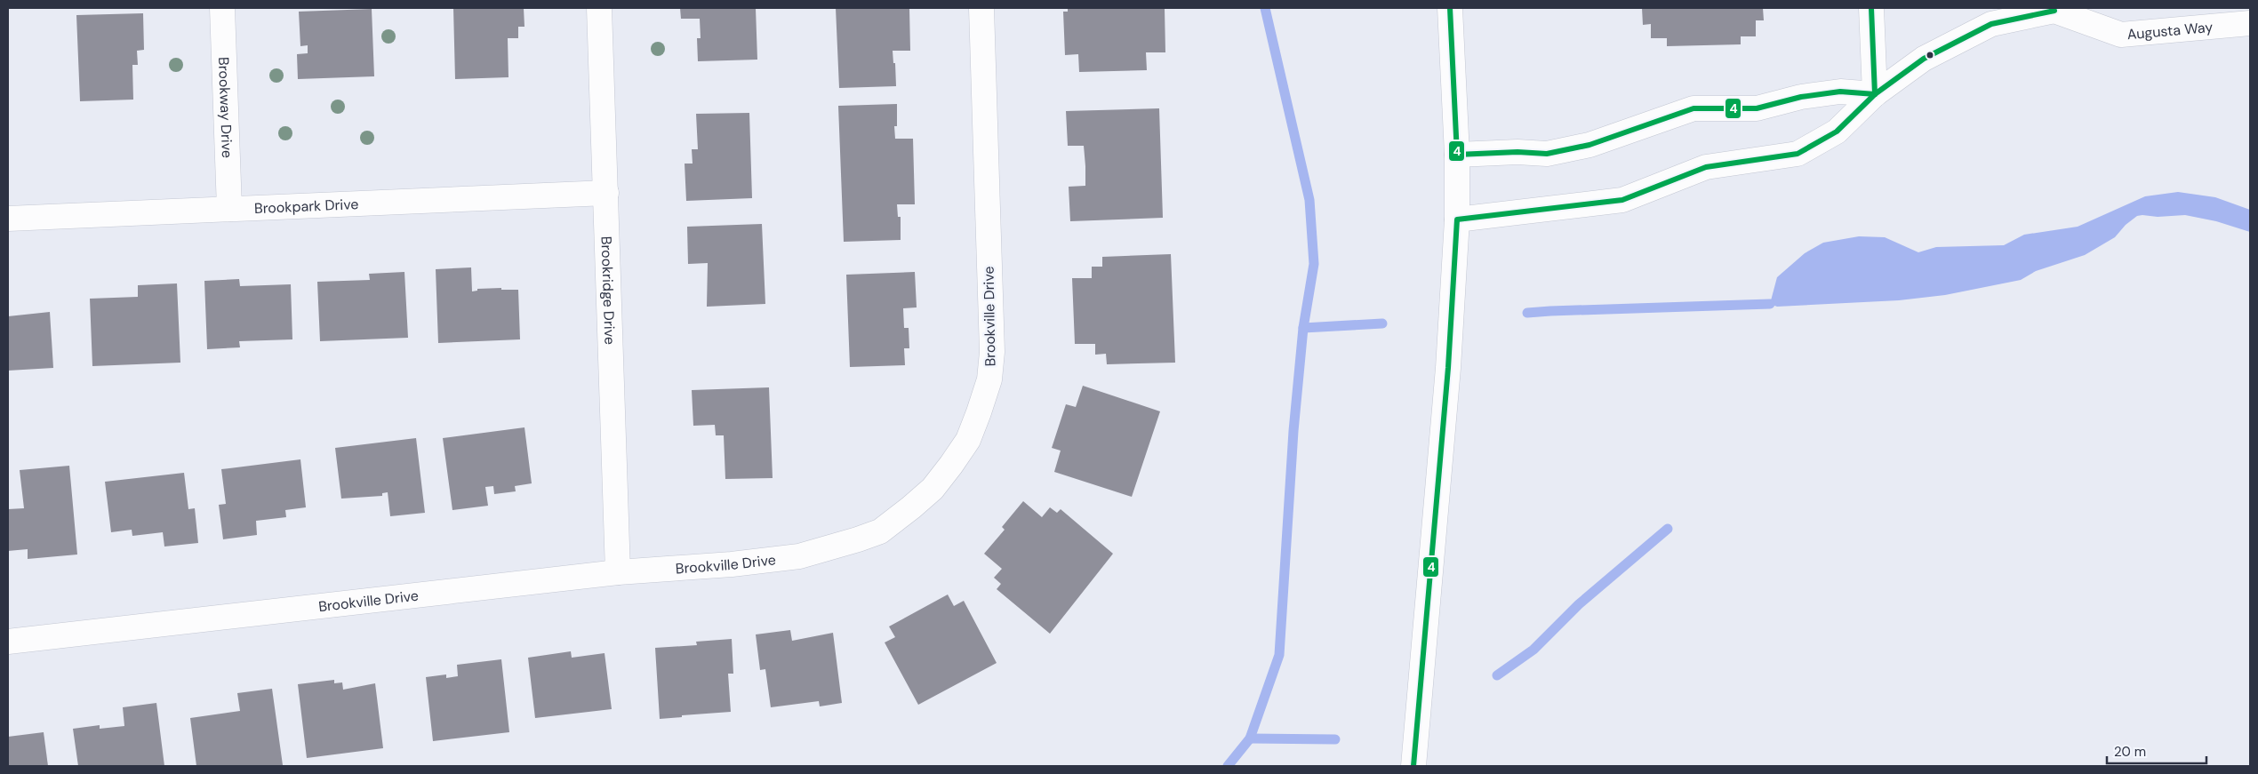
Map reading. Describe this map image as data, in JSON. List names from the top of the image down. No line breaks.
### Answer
{"streets":{"street":["Augusta Way","Brookway Drive","Brookpark Drive","Brookridge Drive","Brookville Drive"]},"crossings":[["Brookway Drive","Brookpark Drive"],["Brookpark Drive","Brookridge Drive"],["Brookridge Drive","Brookville Drive"]],"lines":["transit line 4"],"scale_bar":"20 m"}
